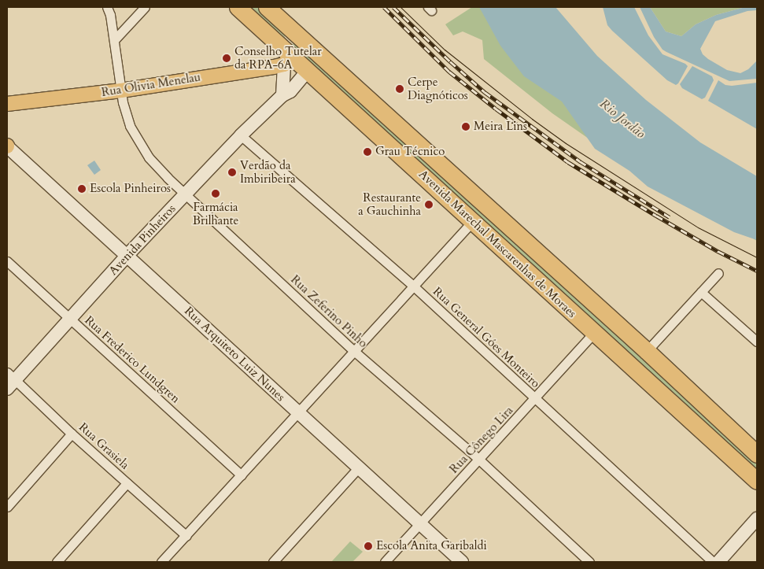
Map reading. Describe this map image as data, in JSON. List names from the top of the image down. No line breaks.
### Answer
{"streets":{"highway":["Avenida Marechal Mascarenhas de Moraes"],"main road":["Rua Olivia Menelau","Avenida Pinheiros","Rua Arquiteto Luiz Nunes"],"street":["Rua Zeferino Pinho","Rua General Góes Monteiro","Rua Frederico Lundgren","Rua Cônego Lira","Rua Grasiela"]},"crossings":[["Rua Olivia Menelau","Avenida Marechal Mascarenhas de Moraes"],["Rua Olivia Menelau","Rua Zeferino Pinho"],["Avenida Pinheiros","Avenida Marechal Mascarenhas de Moraes"],["Avenida Pinheiros","Rua Zeferino Pinho"],["Avenida Pinheiros","Rua General Góes Monteiro"],["Avenida Pinheiros","Rua Arquiteto Luiz Nunes"],["Avenida Pinheiros","Rua Frederico Lundgren"],["Avenida Pinheiros","Rua Grasiela"],["Avenida Marechal Mascarenhas de Moraes","Rua Cônego Lira"],["Rua Zeferino Pinho","Rua Cônego Lira"],["Rua General Góes Monteiro","Rua Cônego Lira"],["Rua Arquiteto Luiz Nunes","Rua Cônego Lira"]],"water":["Rio Jordão"],"places":["Conselho Tutelar da RPA-6A","Cerpe Diagnóticos","Meira Lins","Grau Técnico","Verdão da Imbiribeira","Escola Pinheiros","Farmácia Brilhante","Restaurante a Gauchinha","Escola Anita Garibaldi"]}
